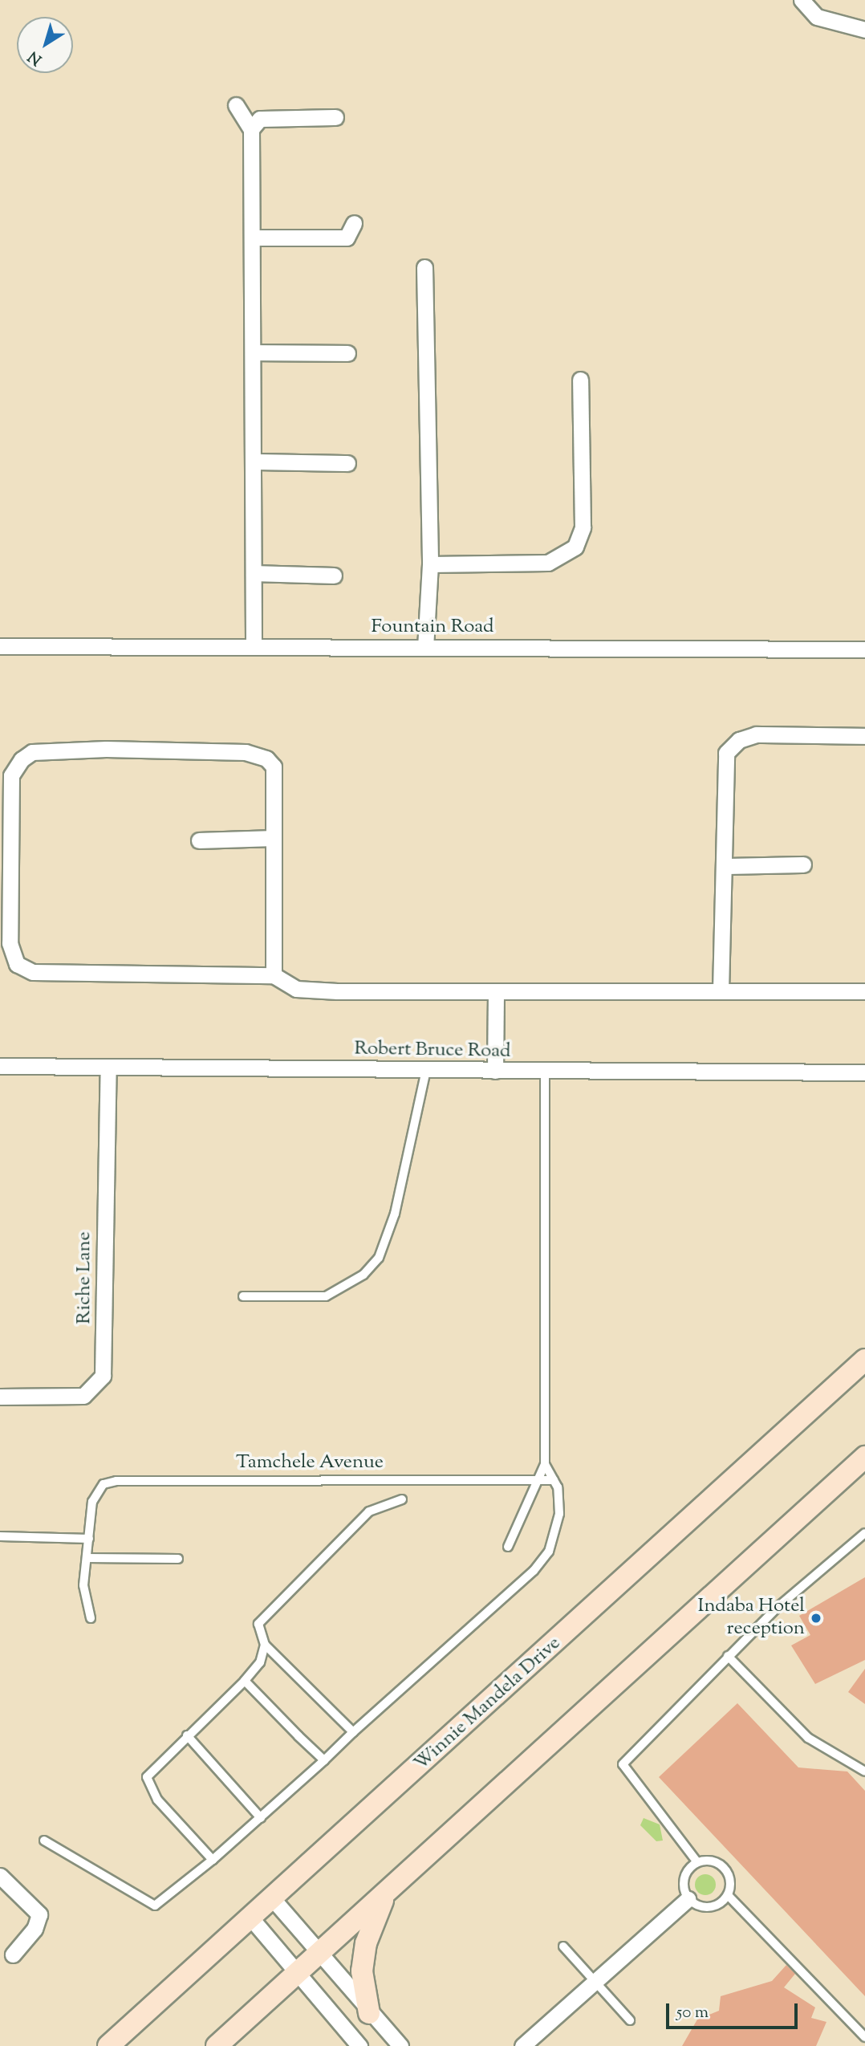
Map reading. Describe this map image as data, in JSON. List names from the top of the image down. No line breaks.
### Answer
{"streets":{"main road":["Winnie Mandela Drive"],"street":["Fountain Road","Robert Bruce Road","Riche Lane"],"lane":["Tamchele Avenue"]},"crossings":[["Robert Bruce Road","Riche Lane"]],"places":["Indaba Hotel reception"],"scale_bar":"50 m","north":"bottom left"}
